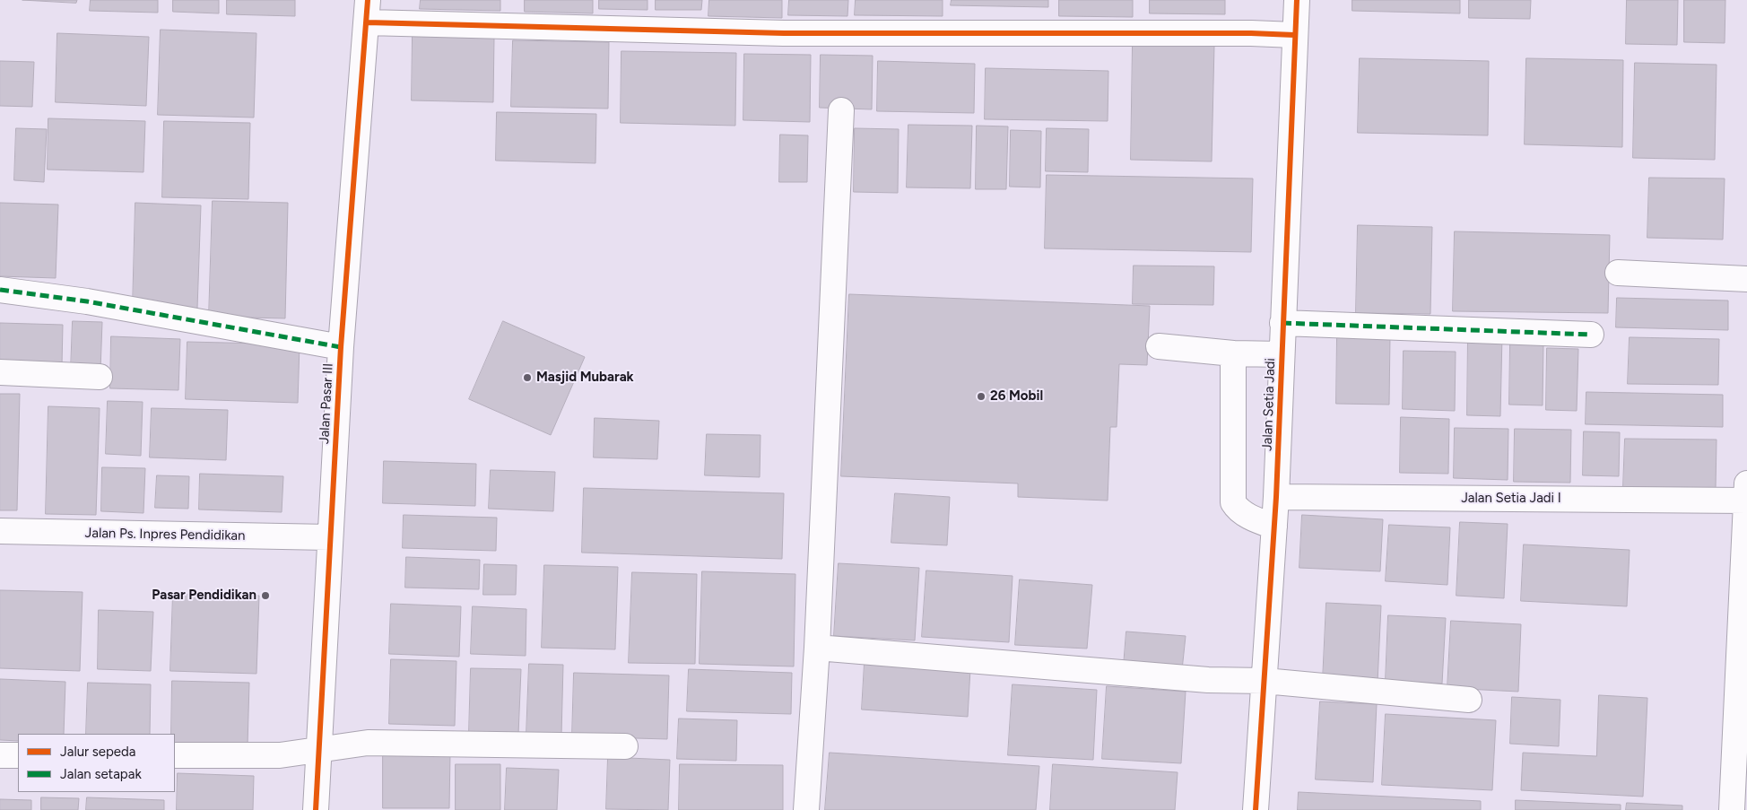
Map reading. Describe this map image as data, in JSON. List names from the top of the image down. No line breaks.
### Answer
{"streets":{"street":["Jalan Pasar III","Jalan Setia Jadi","Jalan Setia Jadi I","Jalan Ps. Inpres Pendidikan"]},"crossings":[["Jalan Pasar III","Jalan Ps. Inpres Pendidikan"],["Jalan Setia Jadi","Jalan Setia Jadi I"]],"places":["Masjid Mubarak","26 Mobil","Pasar Pendidikan"],"legend":["Jalur sepeda","Jalan setapak"]}
